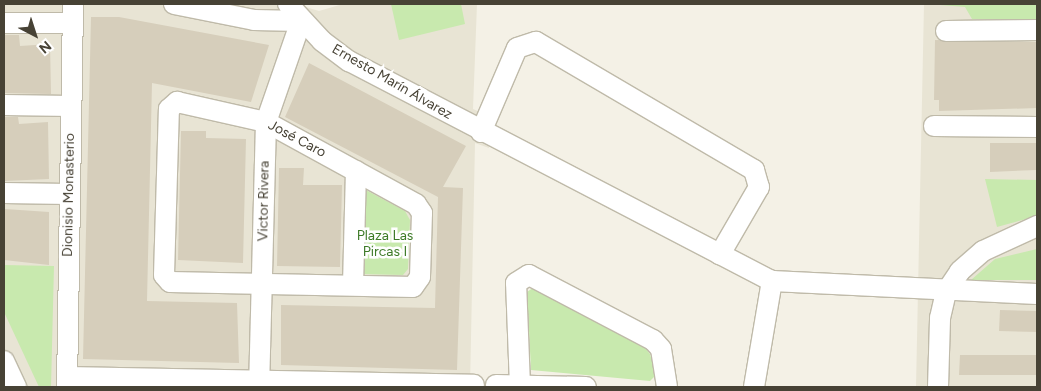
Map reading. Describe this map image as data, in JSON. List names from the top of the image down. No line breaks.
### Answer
{"streets":{"street":["Ernesto Marín Álvarez","José Caro","Dionisio Monasterio","Victor Rivera"]},"crossings":[["Ernesto Marín Álvarez","Victor Rivera"],["José Caro","Victor Rivera"]],"parks":["Plaza Las Pircas I"],"north":"bottom right"}
